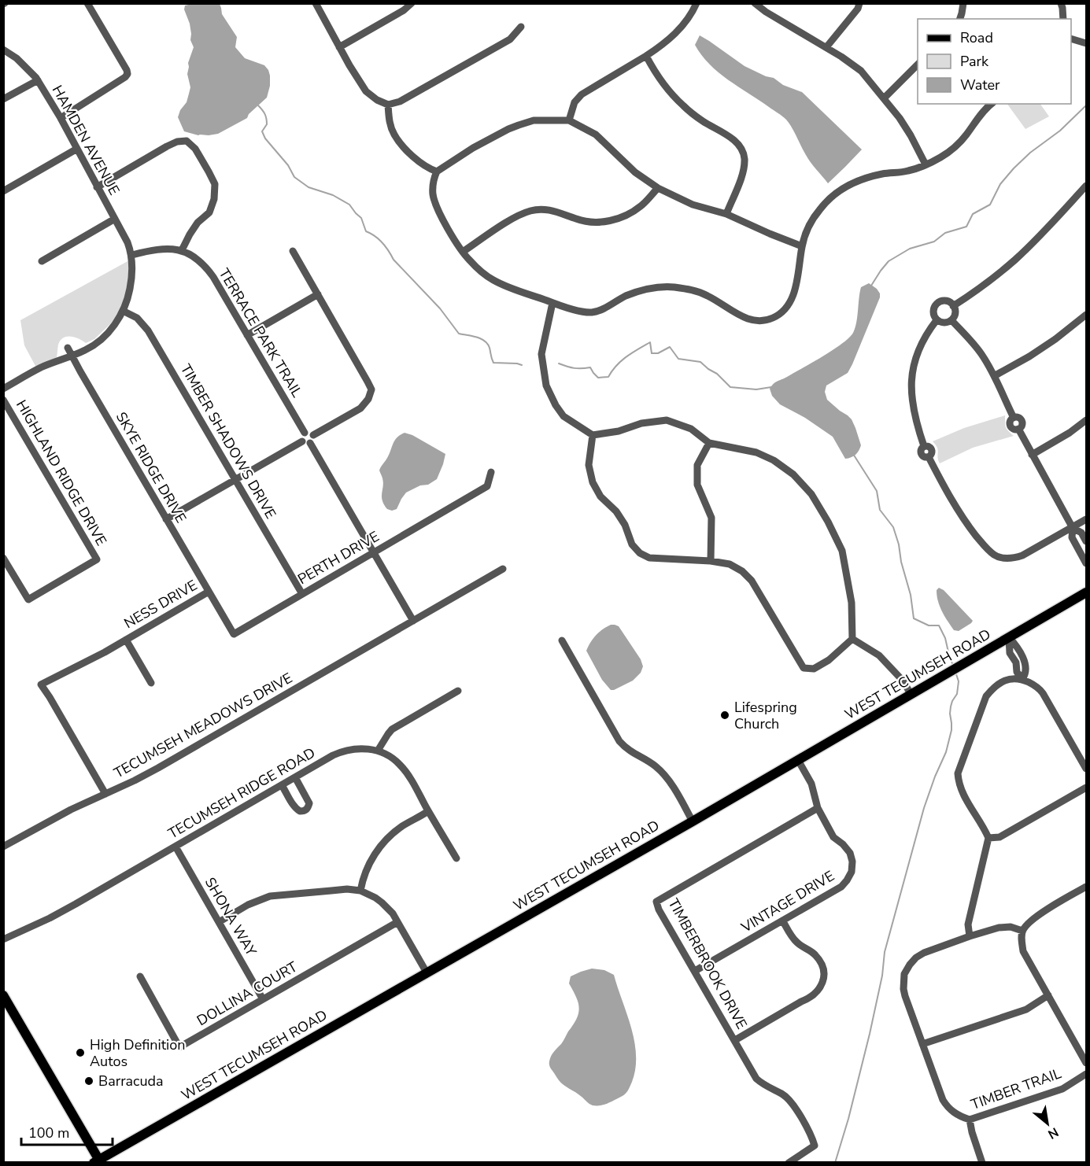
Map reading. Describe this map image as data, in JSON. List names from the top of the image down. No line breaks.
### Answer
{"streets":{"main road":["WEST TECUMSEH ROAD"],"street":["HAMDEN AVENUE","TERRACE PARK TRAIL","TIMBER SHADOWS DRIVE","SKYE RIDGE DRIVE","HIGHLAND RIDGE DRIVE","PERTH DRIVE","NESS DRIVE","TECUMSEH MEADOWS DRIVE","TECUMSEH RIDGE ROAD","VINTAGE DRIVE","SHONA WAY","TIMBERBROOK DRIVE","DOLLINA COURT","TIMBER TRAIL"]},"crossings":[["HAMDEN AVENUE","TERRACE PARK TRAIL"],["TIMBER SHADOWS DRIVE","PERTH DRIVE"],["SKYE RIDGE DRIVE","PERTH DRIVE"],["SKYE RIDGE DRIVE","NESS DRIVE"],["PERTH DRIVE","NESS DRIVE"],["NESS DRIVE","TECUMSEH MEADOWS DRIVE"],["WEST TECUMSEH ROAD","VINTAGE DRIVE"],["TECUMSEH RIDGE ROAD","SHONA WAY"],["VINTAGE DRIVE","TIMBERBROOK DRIVE"],["SHONA WAY","DOLLINA COURT"]],"places":["Lifespring Church","High Definition Autos","Barracuda"],"legend":["Road","Park","Water"],"scale_bar":"100 m","north":"bottom right"}
